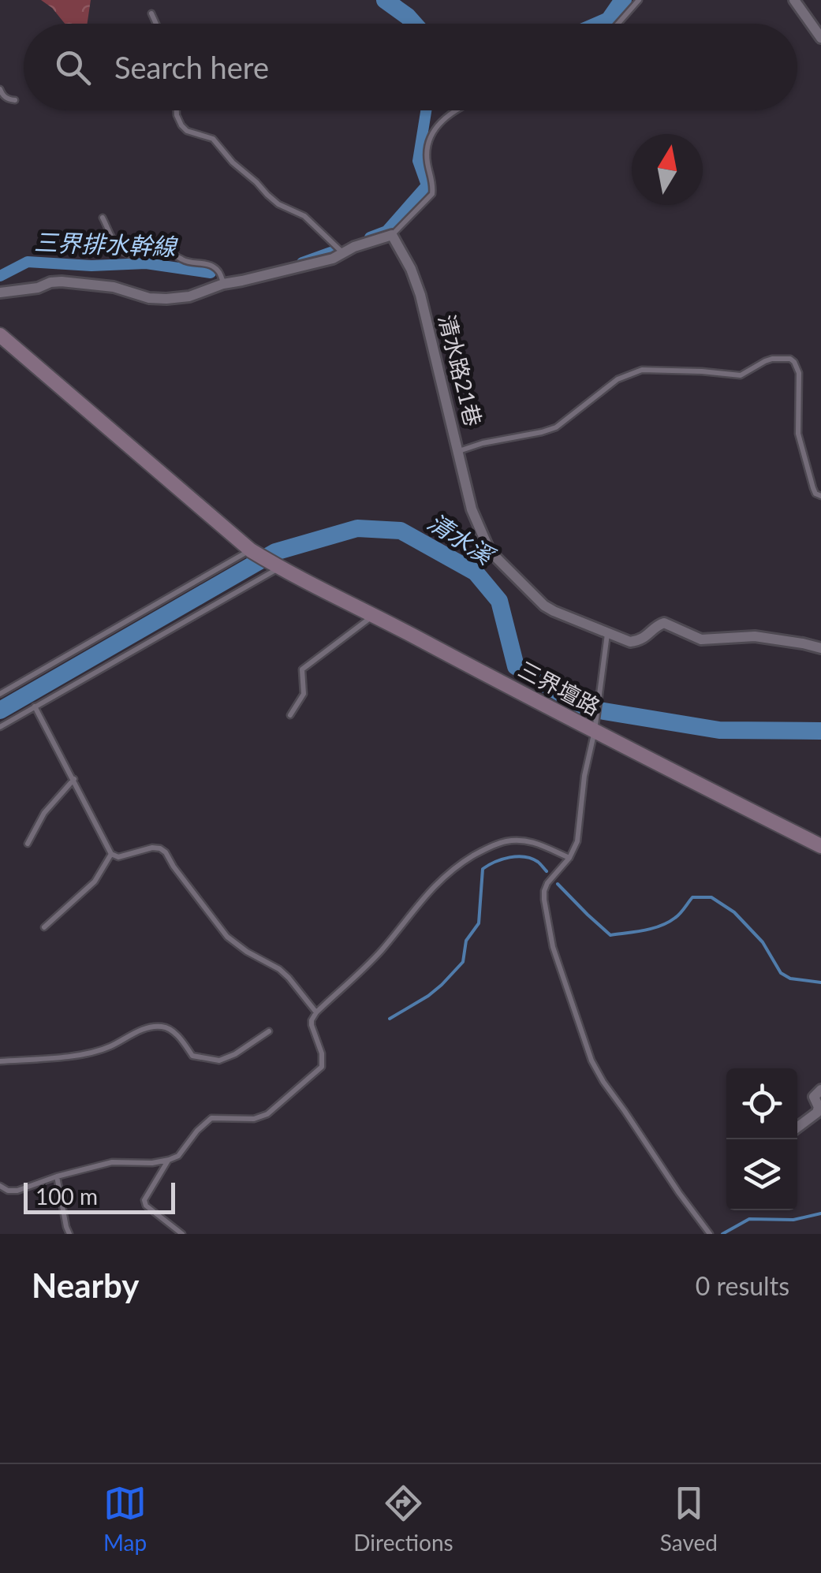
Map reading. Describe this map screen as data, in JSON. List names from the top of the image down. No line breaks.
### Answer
{"streets":{"street":["清水路21巷","三界壇路"]},"water":["三界排水幹線","清水溪"],"scale_bar":"100 m","north":"top","page":{"search":"Search here","scale":"100 m","heading":["Nearby","0 results"],"nav":["Map","Directions","Saved"]}}
